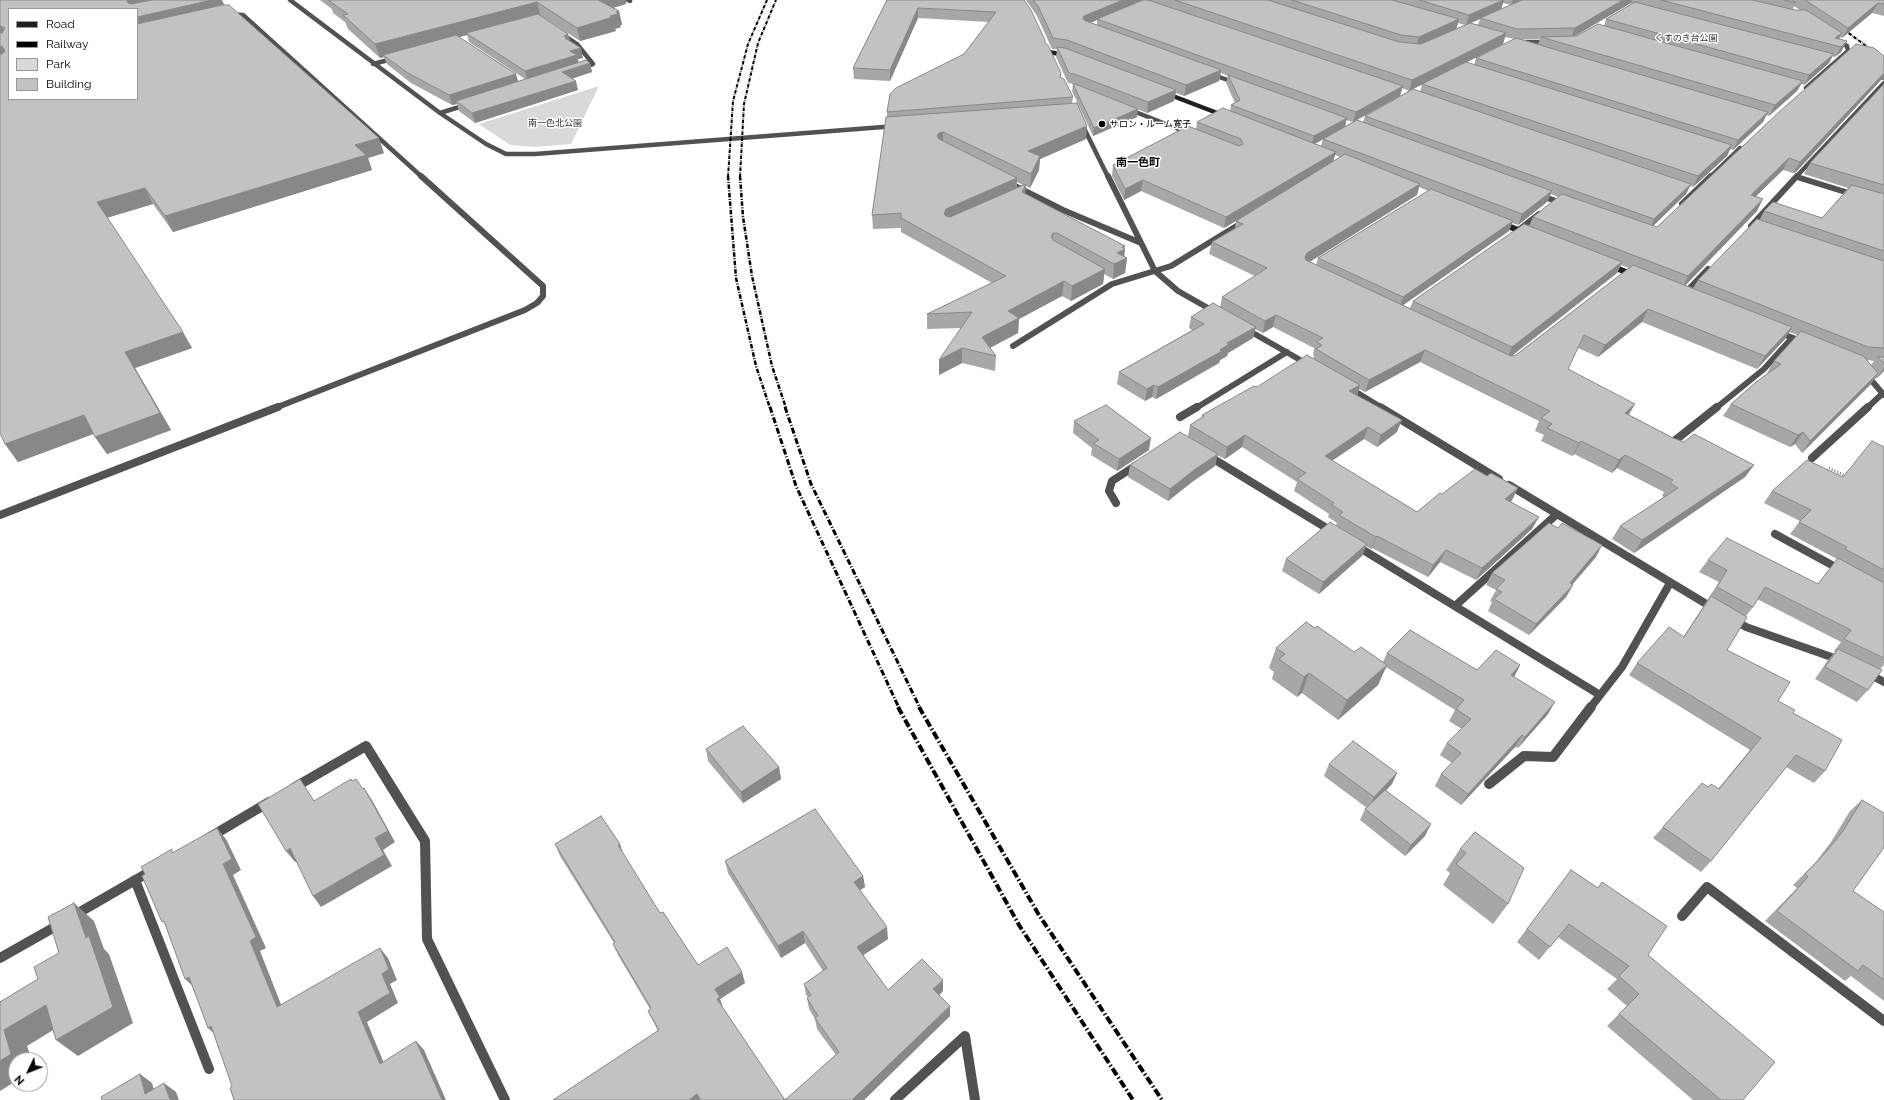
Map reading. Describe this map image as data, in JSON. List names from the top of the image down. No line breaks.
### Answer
{"districts":["南一色町"],"parks":["くすのき台公園","南一色北公園"],"places":["サロン・ルーム寛子"],"legend":["Road","Railway","Park","Building"],"north":"bottom left"}
